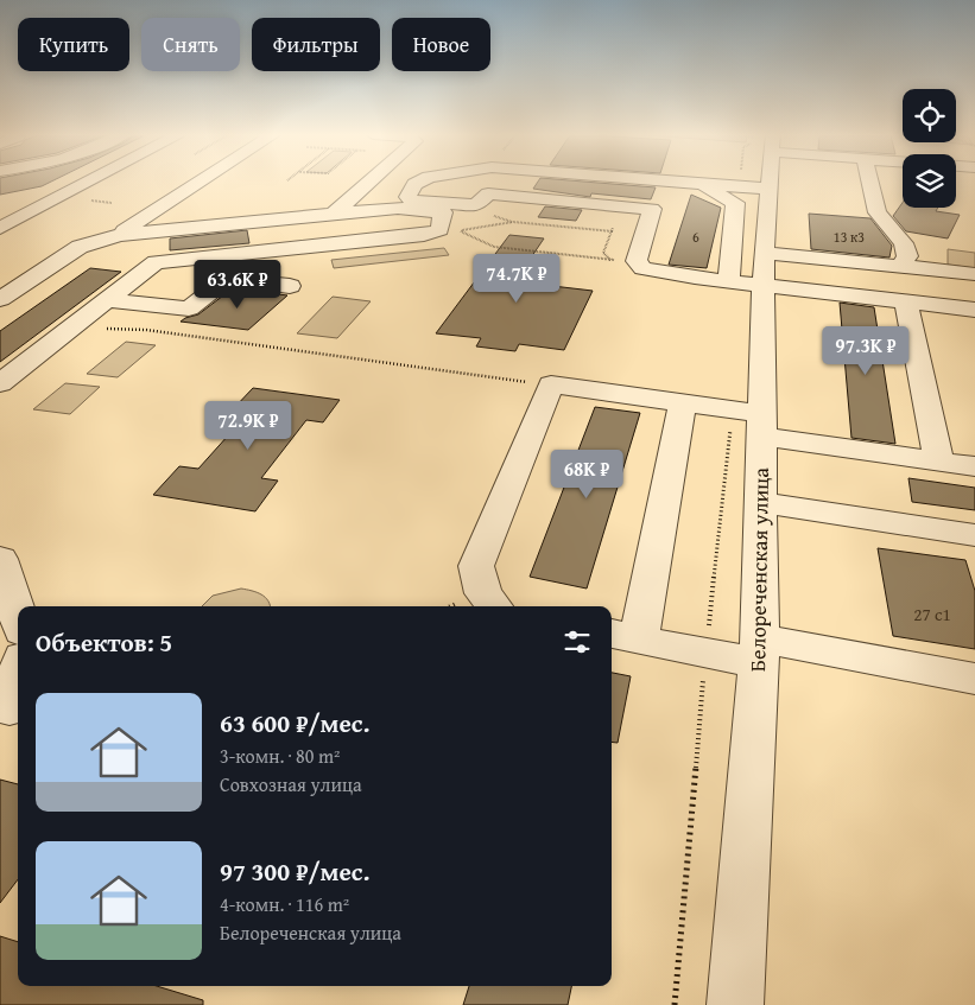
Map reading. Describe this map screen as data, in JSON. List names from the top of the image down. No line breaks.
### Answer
{"streets":{"street":["Белореченская улица"]},"house_numbers":["6","13 к3","27 с1"],"page":{"chip":["Купить","Снять","Фильтры","Новое"],"price":["74.7K ₽","63.6K ₽","97.3K ₽","72.9K ₽","68K ₽"],"heading":"Объектов: 5","list":[{"name":"63 600 ₽/мес.","note":"3-комн. · 80 m² · Совхозная улица"},{"name":"97 300 ₽/мес.","note":"4-комн. · 116 m² · Белореченская улица"}]}}
